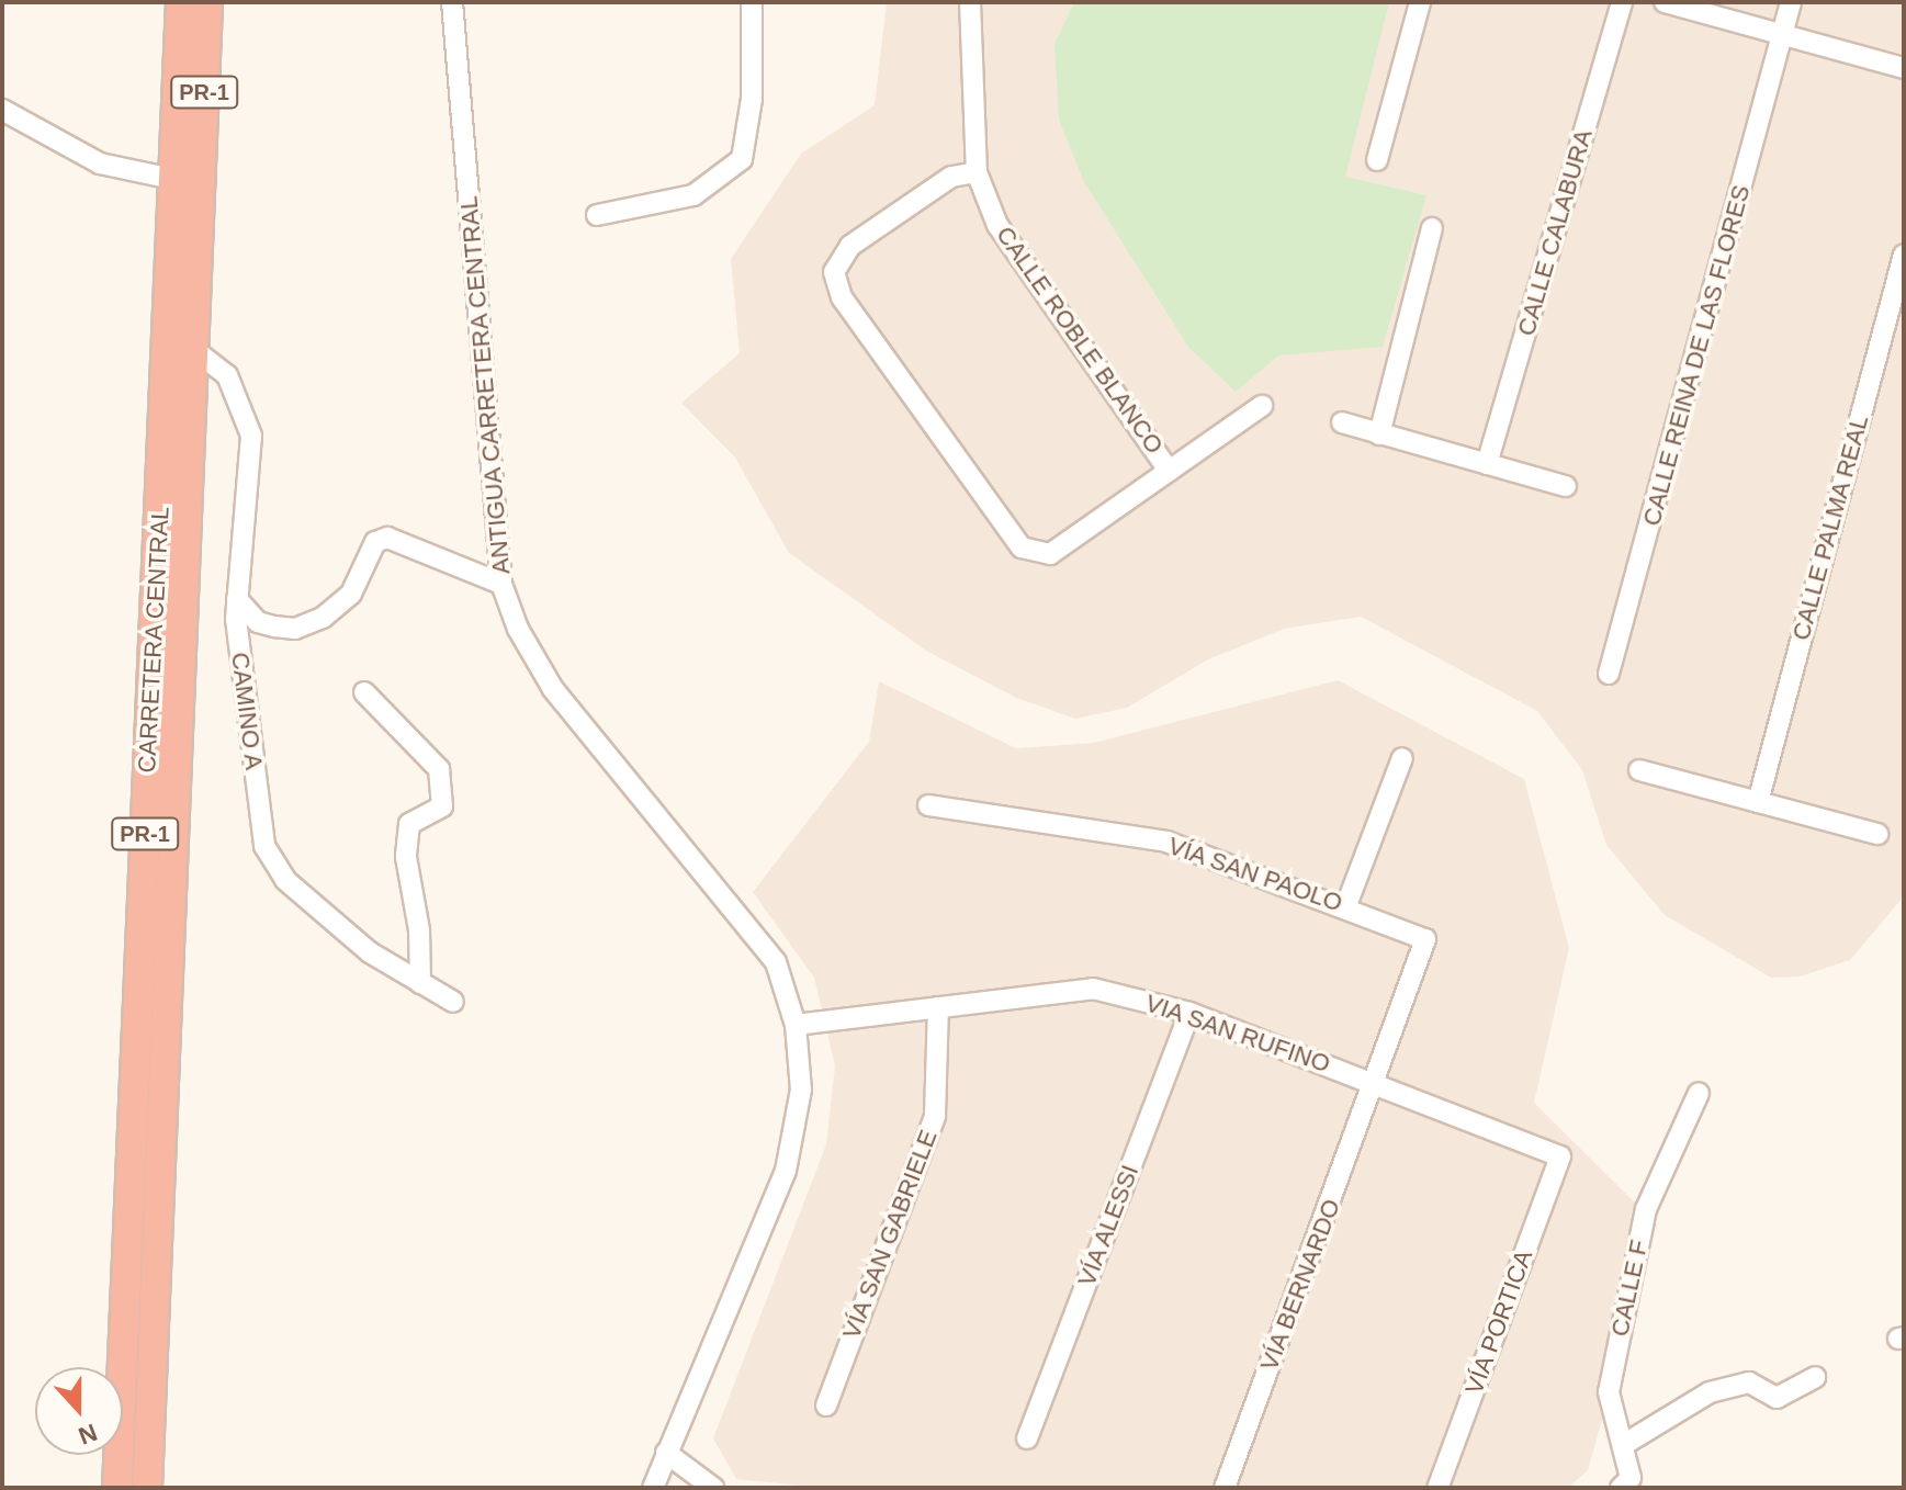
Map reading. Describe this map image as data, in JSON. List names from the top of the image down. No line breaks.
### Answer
{"streets":{"highway":["PR-1","CARRETERA CENTRAL"],"street":["CALLE CALABURA","CALLE ROBLE BLANCO","CALLE REINA DE LAS FLORES","ANTIGUA CARRETERA CENTRAL","CALLE PALMA REAL","CAMINO A","VÍA SAN PAOLO","VIA SAN RUFINO","VÍA ALESSI","VÍA SAN GABRIELE","VÍA BERNARDO","CALLE F","VÍA PORTICA"]},"crossings":[["ANTIGUA CARRETERA CENTRAL","VIA SAN RUFINO"],["CARRETERA CENTRAL","CAMINO A"],["VÍA SAN PAOLO","VIA SAN RUFINO"],["VÍA SAN PAOLO","VÍA BERNARDO"],["VIA SAN RUFINO","VÍA ALESSI"],["VIA SAN RUFINO","VÍA SAN GABRIELE"],["VIA SAN RUFINO","VÍA BERNARDO"],["VIA SAN RUFINO","VÍA PORTICA"]],"north":"bottom"}
